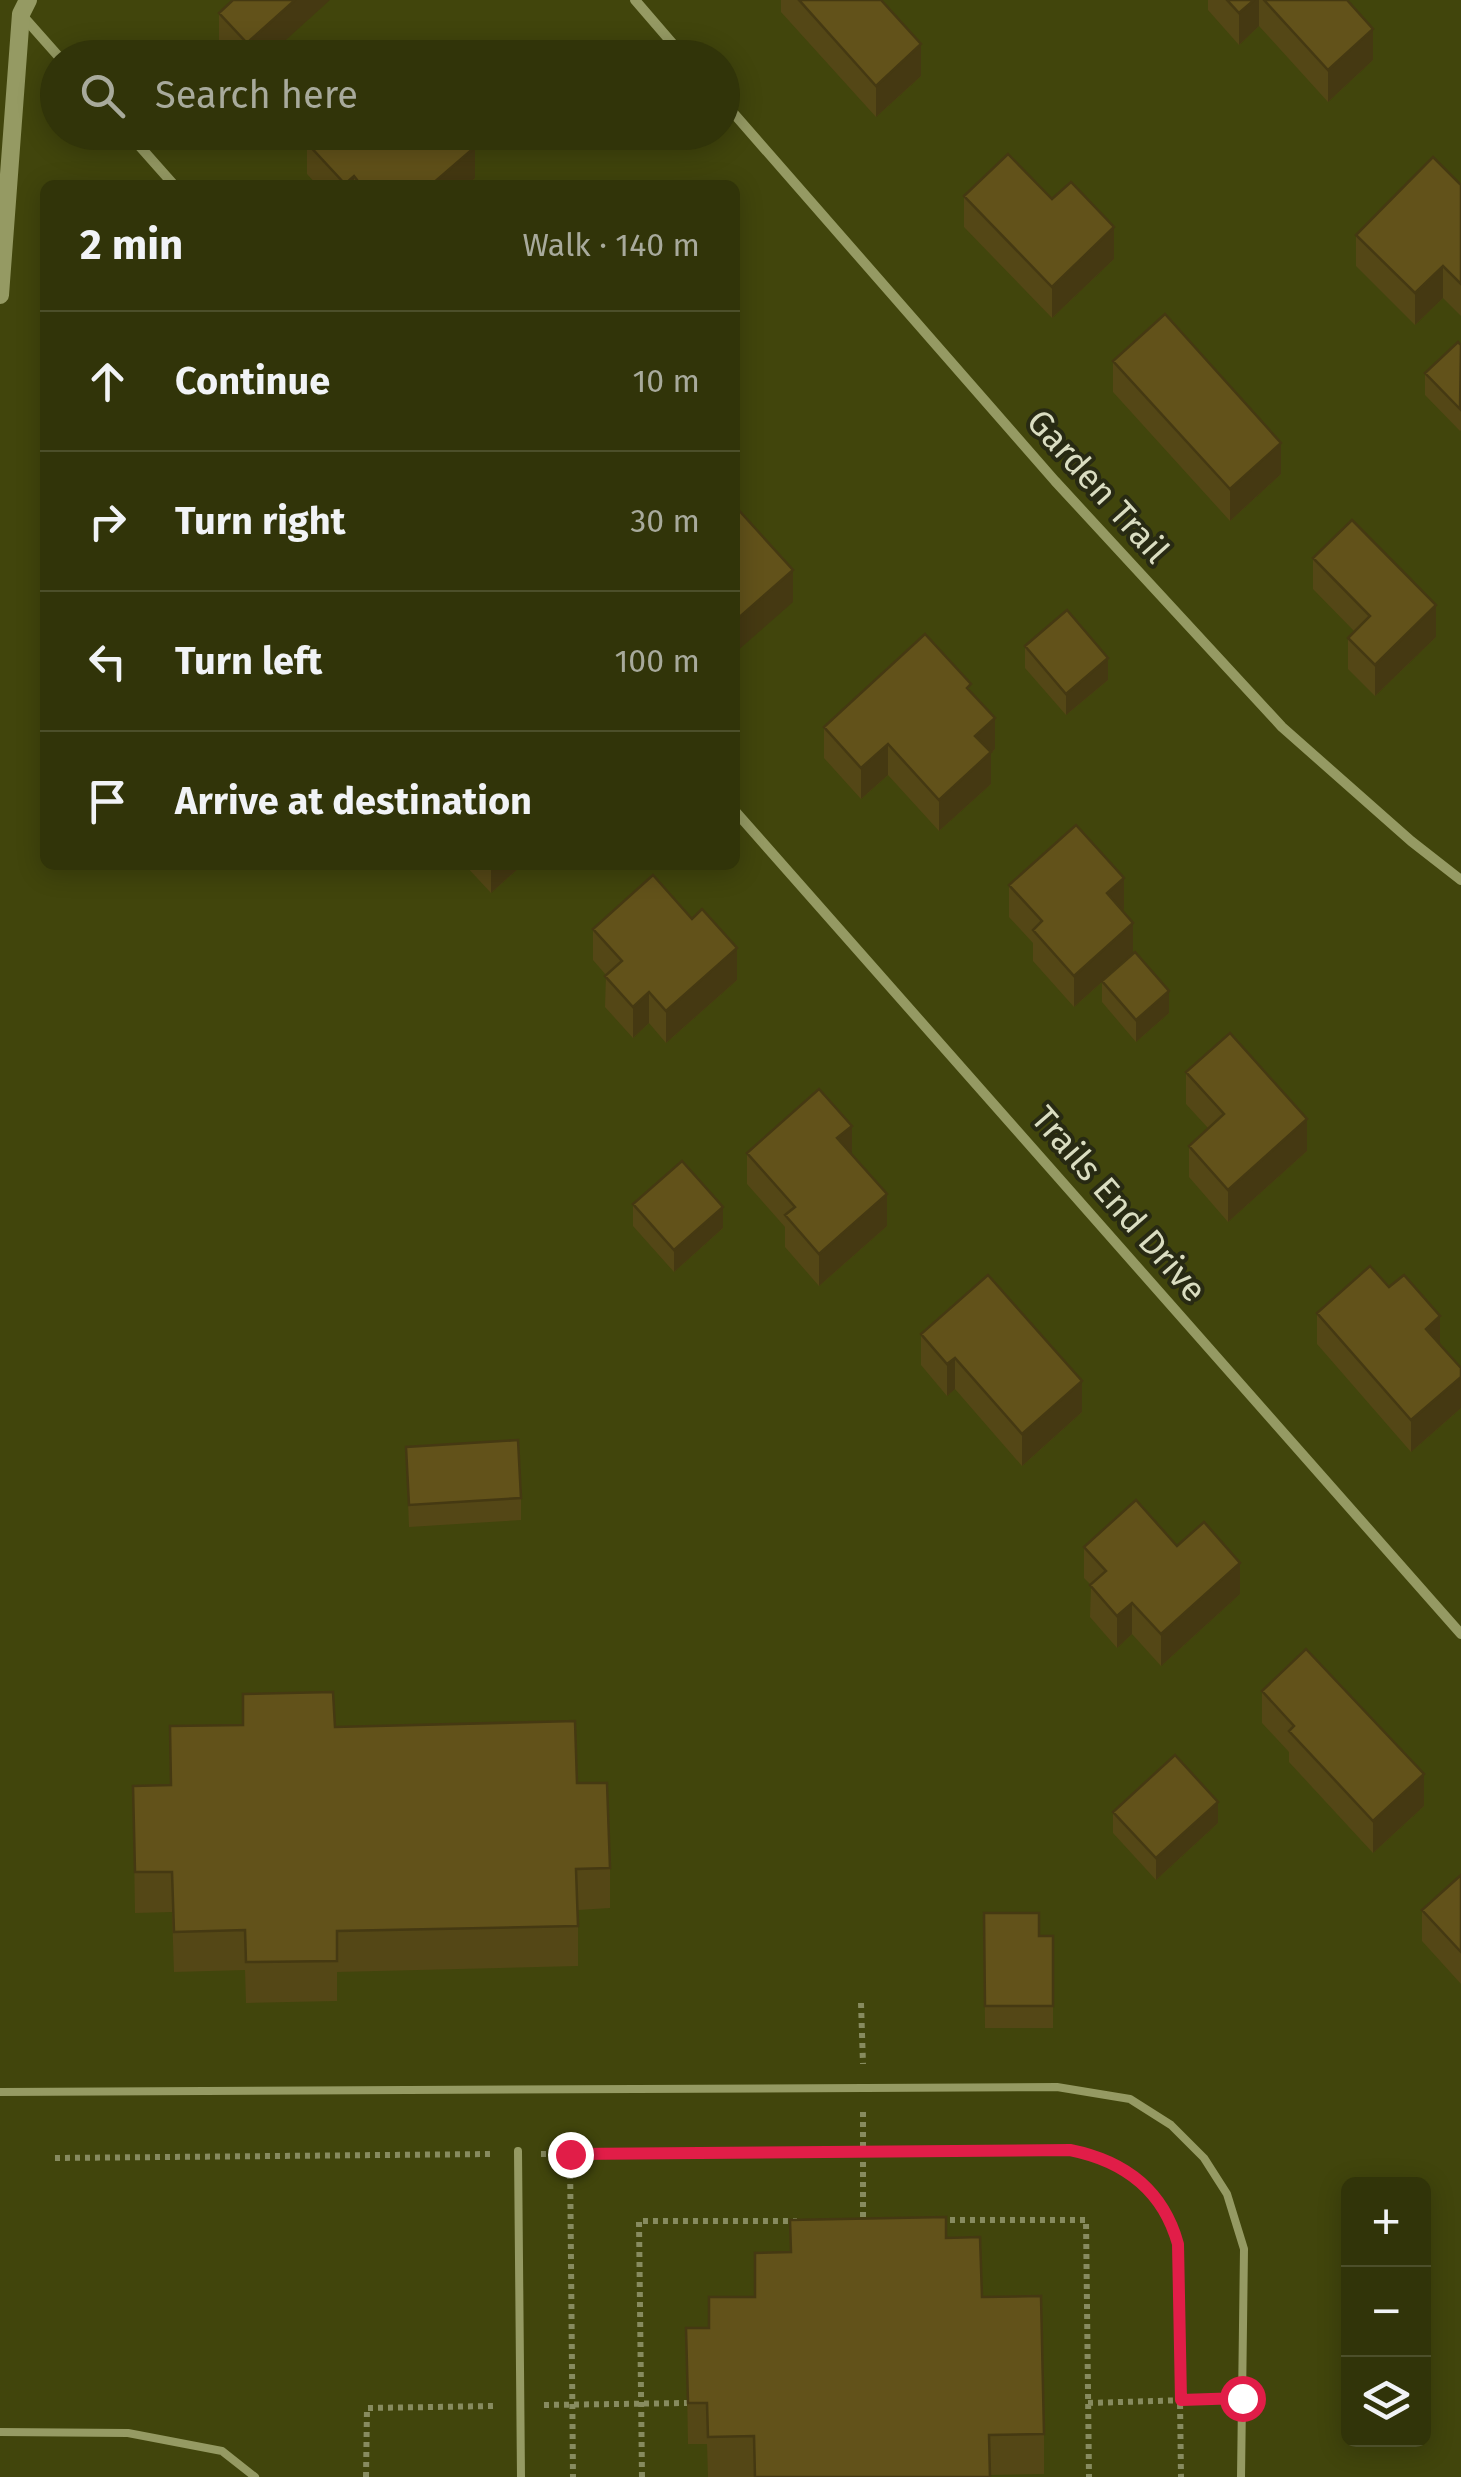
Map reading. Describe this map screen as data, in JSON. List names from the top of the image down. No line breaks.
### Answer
{"streets":{"street":["Garden Trail","Trails End Drive"]},"page":{"search":"Search here","heading":["2 min","Walk · 140 m"],"list":[["Continue","10 m"],["Turn right","30 m"],["Turn left","100 m"],"Arrive at destination"],"map_buttons":["+","−"]}}
